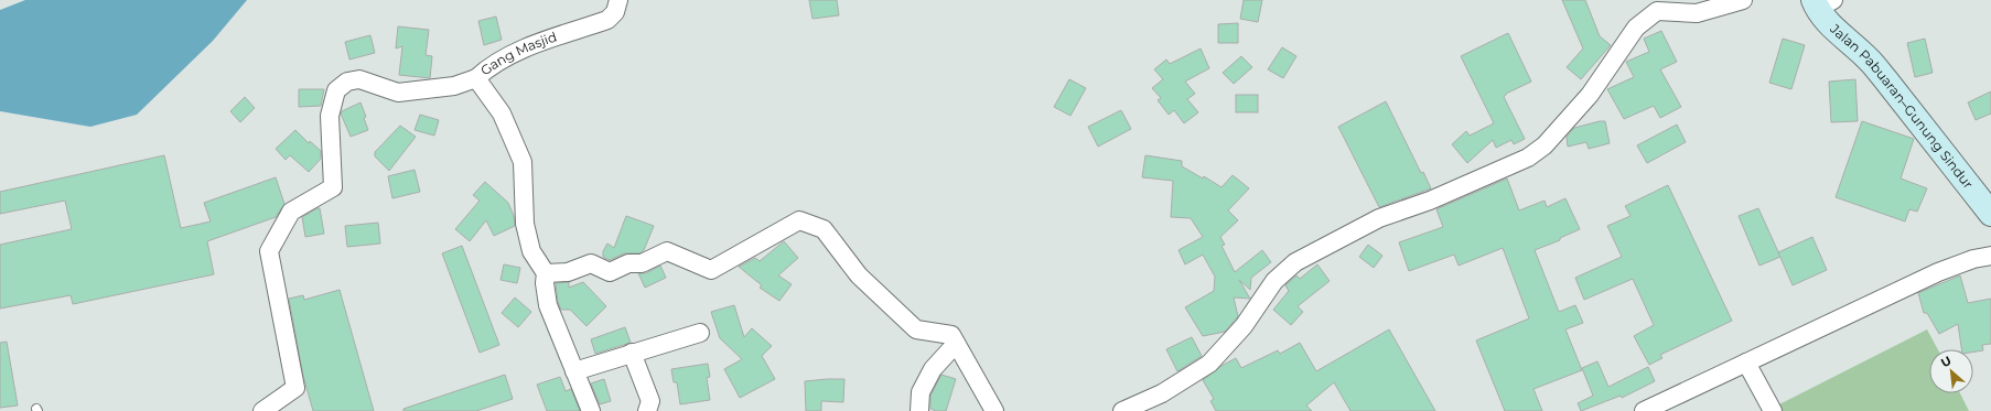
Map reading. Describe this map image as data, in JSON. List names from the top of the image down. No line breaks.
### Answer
{"streets":{"street":["Gang Masjid","Jalan Pabuaran–Gunung Sindur"]},"north":"top left"}
